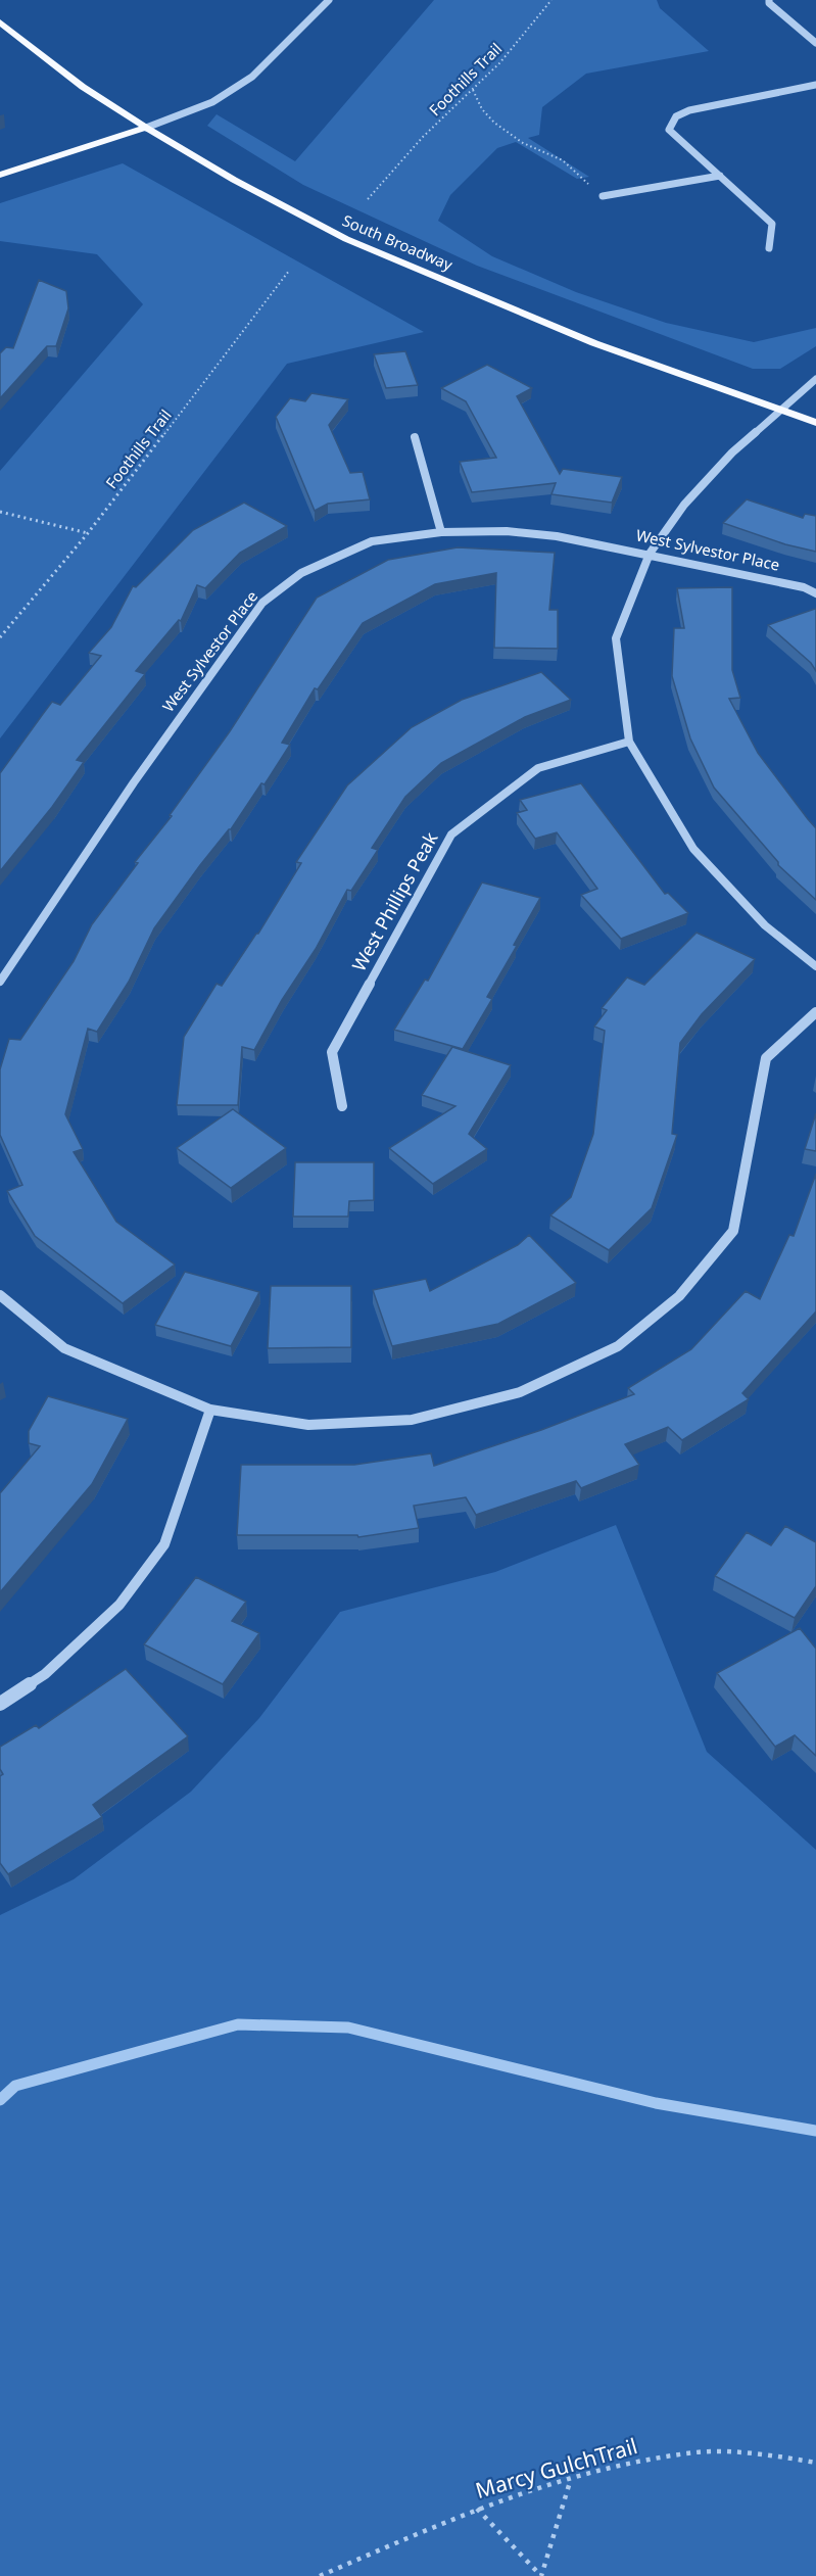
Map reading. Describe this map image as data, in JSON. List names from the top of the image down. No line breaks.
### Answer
{"streets":{"main road":["South Broadway"],"street":["West Sylvestor Place","West Phillips Peak"],"path":["Foothills Trail","Marcy GulchTrail"]}}
